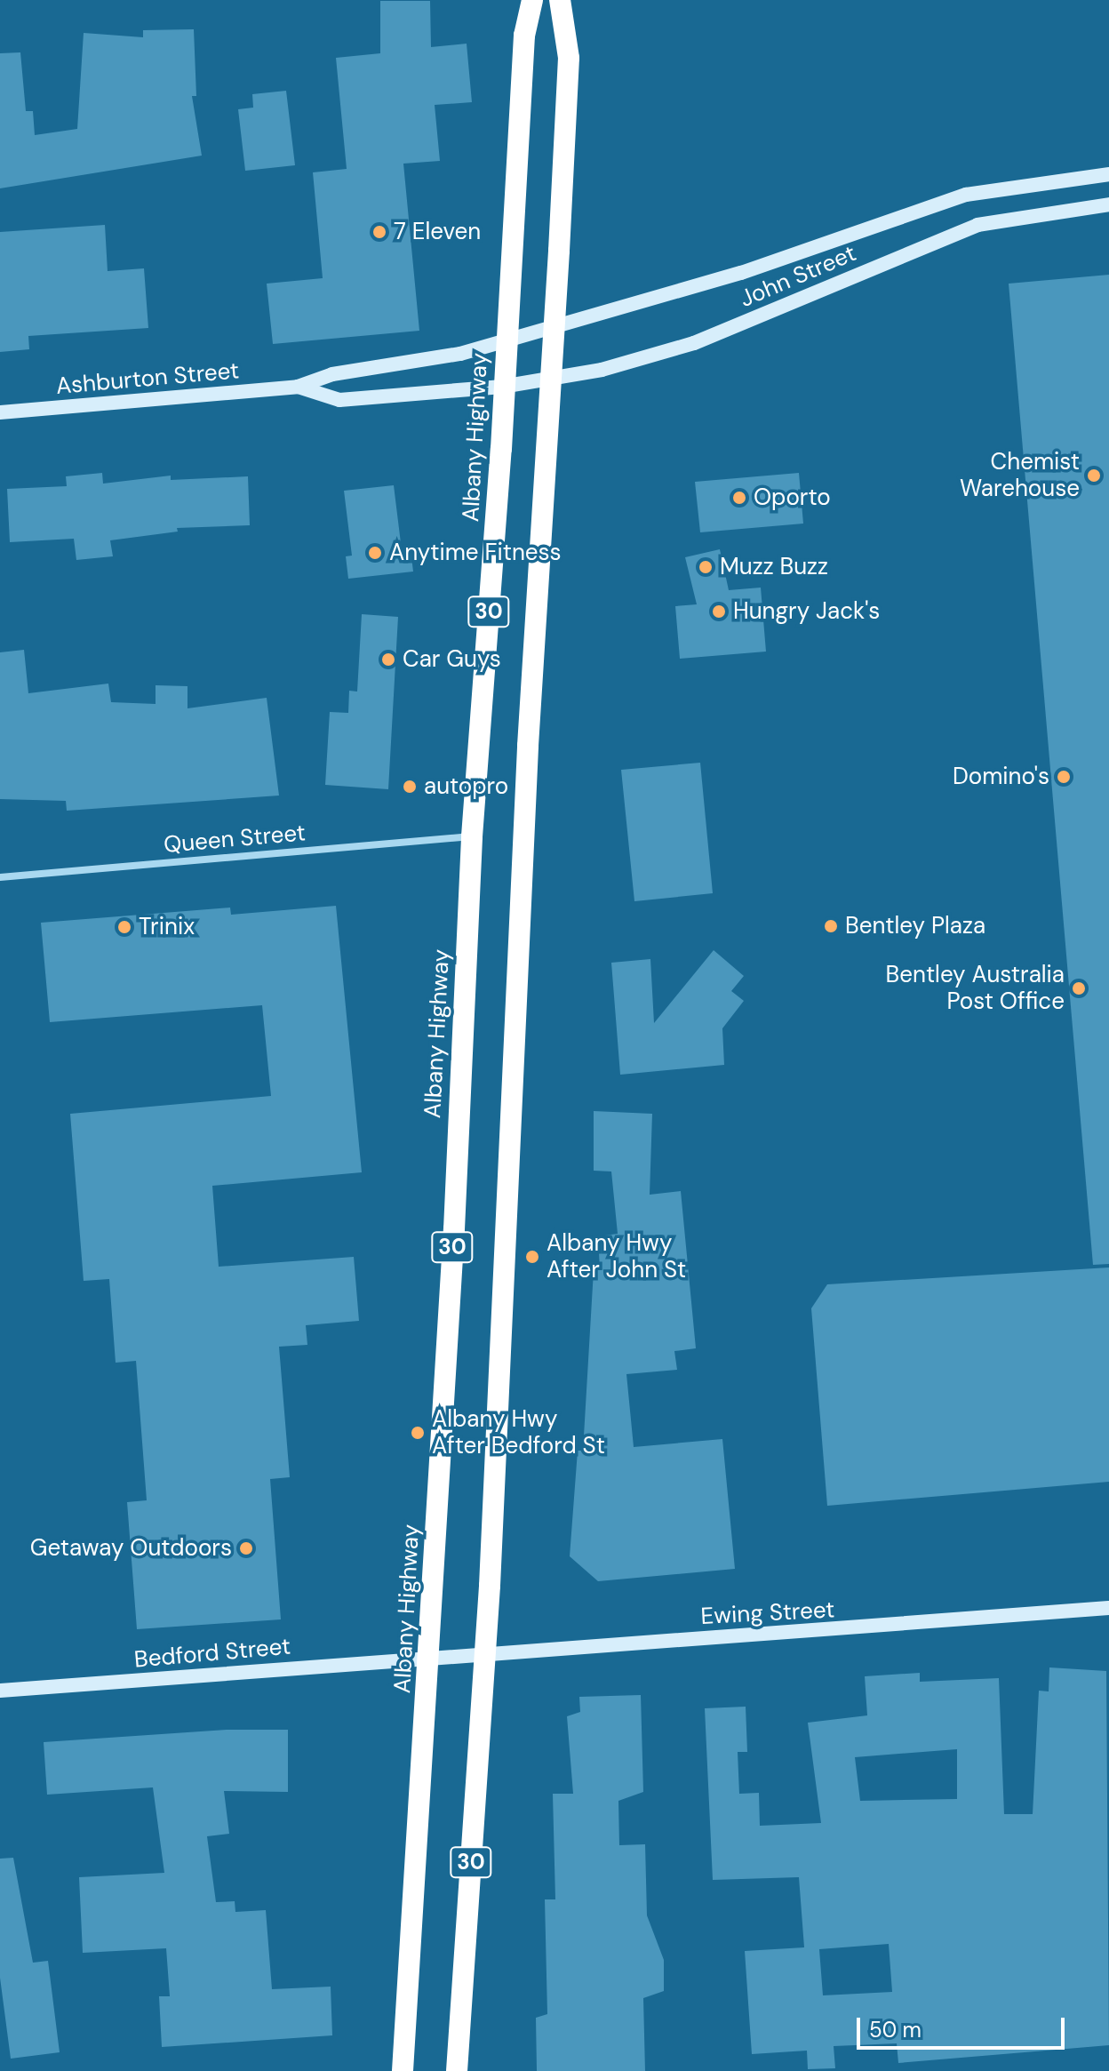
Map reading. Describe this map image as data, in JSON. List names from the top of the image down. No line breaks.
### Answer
{"streets":{"highway":["Albany Highway","30"],"street":["John Street","Ashburton Street","Queen Street","Ewing Street","Bedford Street"]},"crossings":[["John Street","Ashburton Street"],["John Street","Albany Highway"],["John Street","30"],["Ashburton Street","Albany Highway"],["Albany Highway","Queen Street"],["Albany Highway","Ewing Street"],["Albany Highway","Bedford Street"],["30","Ewing Street"],["Ewing Street","Bedford Street"]],"places":["7 Eleven","Chemist Warehouse","Oporto","Anytime Fitness","Muzz Buzz","Hungry Jack's","Car Guys","Domino's","autopro","Bentley Plaza","Trinix","Bentley Australia Post Office","Albany Hwy After John St","Albany Hwy After Bedford St","Getaway Outdoors"],"scale_bar":"50 m"}
